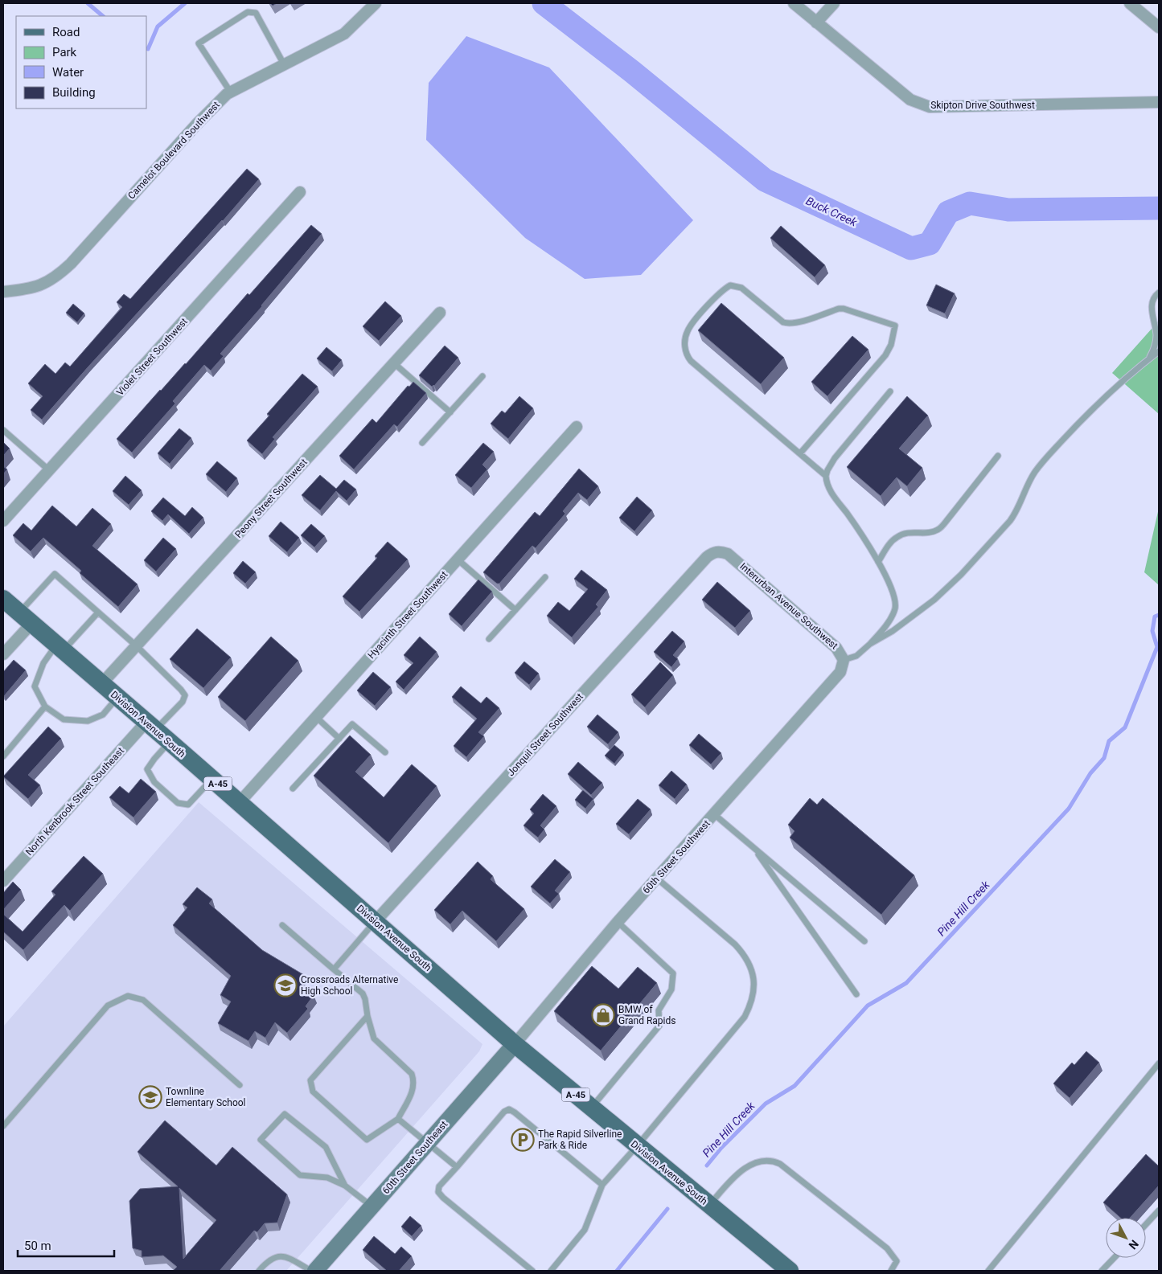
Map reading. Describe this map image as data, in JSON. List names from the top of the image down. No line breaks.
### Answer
{"streets":{"main road":["Division Avenue South","A-45","60th Street Southeast"],"street":["Skipton Drive Southwest","Camelot Boulevard Southwest","Violet Street Southwest","Peony Street Southwest","Interurban Avenue Southwest","Hyacinth Street Southwest","Jonquil Street Southwest","North Kenbrook Street Southeast","60th Street Southwest"]},"crossings":[["Peony Street Southwest","Division Avenue South"],["Interurban Avenue Southwest","Jonquil Street Southwest"],["Interurban Avenue Southwest","60th Street Southwest"],["Hyacinth Street Southwest","Division Avenue South"],["Division Avenue South","Jonquil Street Southwest"],["Division Avenue South","North Kenbrook Street Southeast"],["Division Avenue South","60th Street Southwest"],["Division Avenue South","60th Street Southeast"],["60th Street Southwest","60th Street Southeast"]],"water":["Buck Creek","Pine Hill Creek"],"places":{"school or university":["Crossroads Alternative High School","Townline Elementary School"],"shop":["BMW of Grand Rapids"],"parking":["The Rapid Silverline Park & Ride"]},"legend":["Road","Park","Water","Building"],"scale_bar":"50 m","north":"bottom right"}
